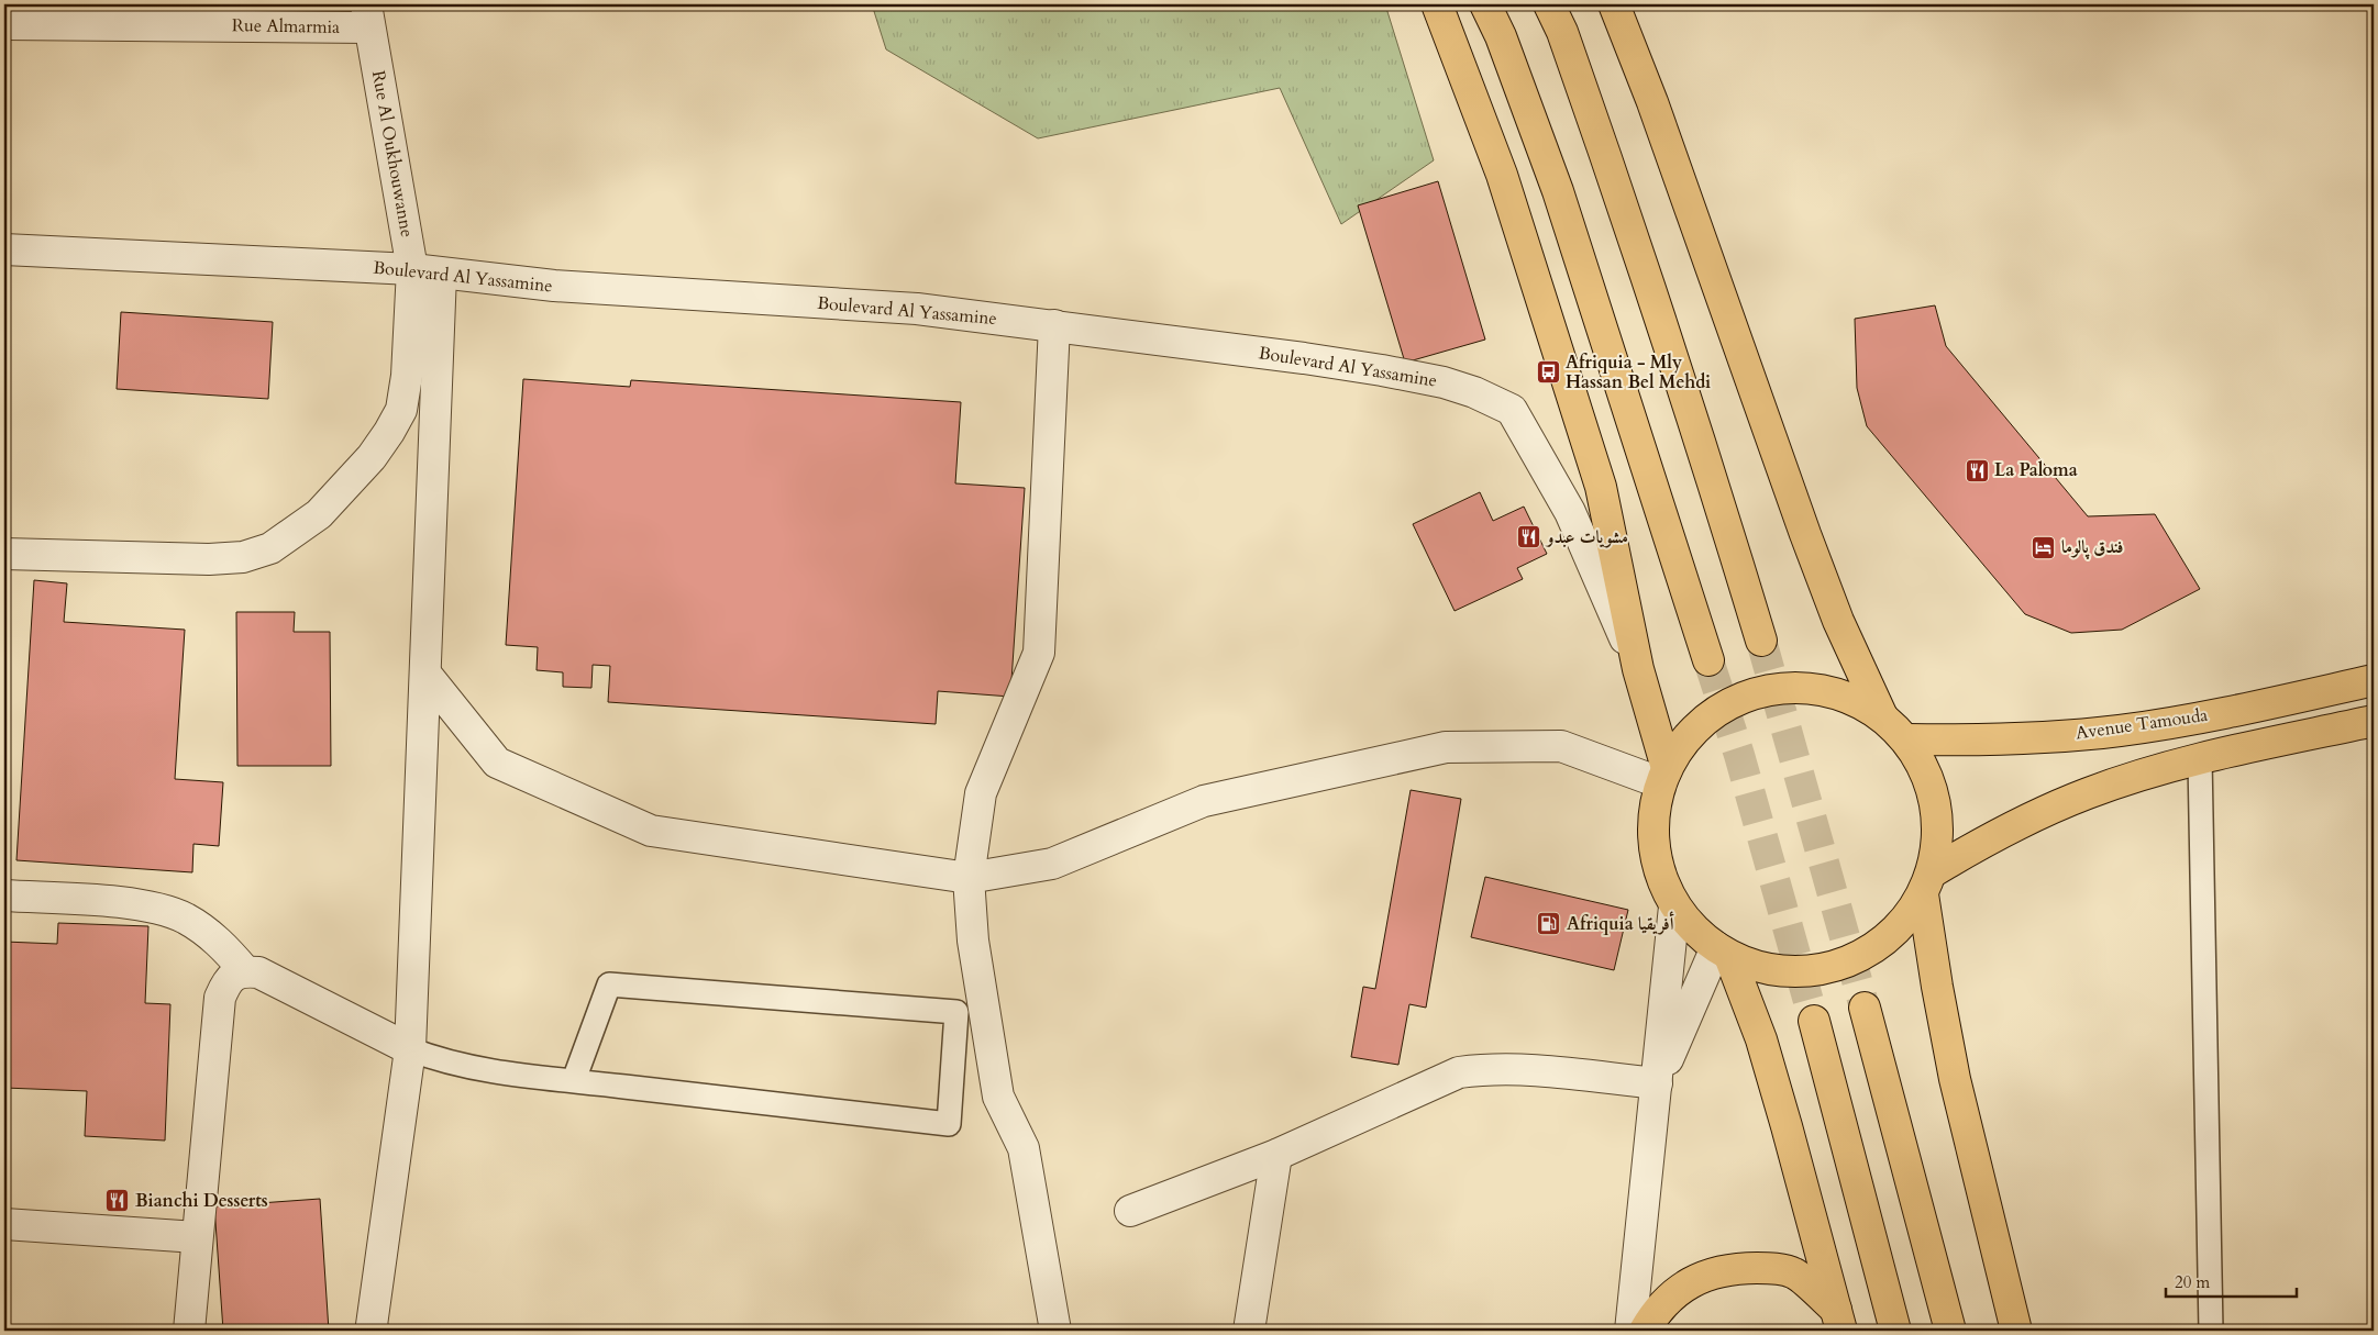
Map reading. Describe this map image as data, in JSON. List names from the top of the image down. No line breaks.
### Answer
{"streets":{"highway":["Avenue Tamouda"],"street":["Rue Almarmia","Rue Al Oukhouwanne","Boulevard Al Yassamine"]},"crossings":[["Rue Almarmia","Rue Al Oukhouwanne"],["Rue Al Oukhouwanne","Boulevard Al Yassamine"]],"places":{"bus stop":["Afriquia - Mly Hassan Bel Mehdi"],"restaurant":["La Paloma","مشويات عبدو","Bianchi Desserts"],"hotel":["فندق پالوما"],"fuel station":["Afriquia أفريقيا"]},"scale_bar":"20 m"}
